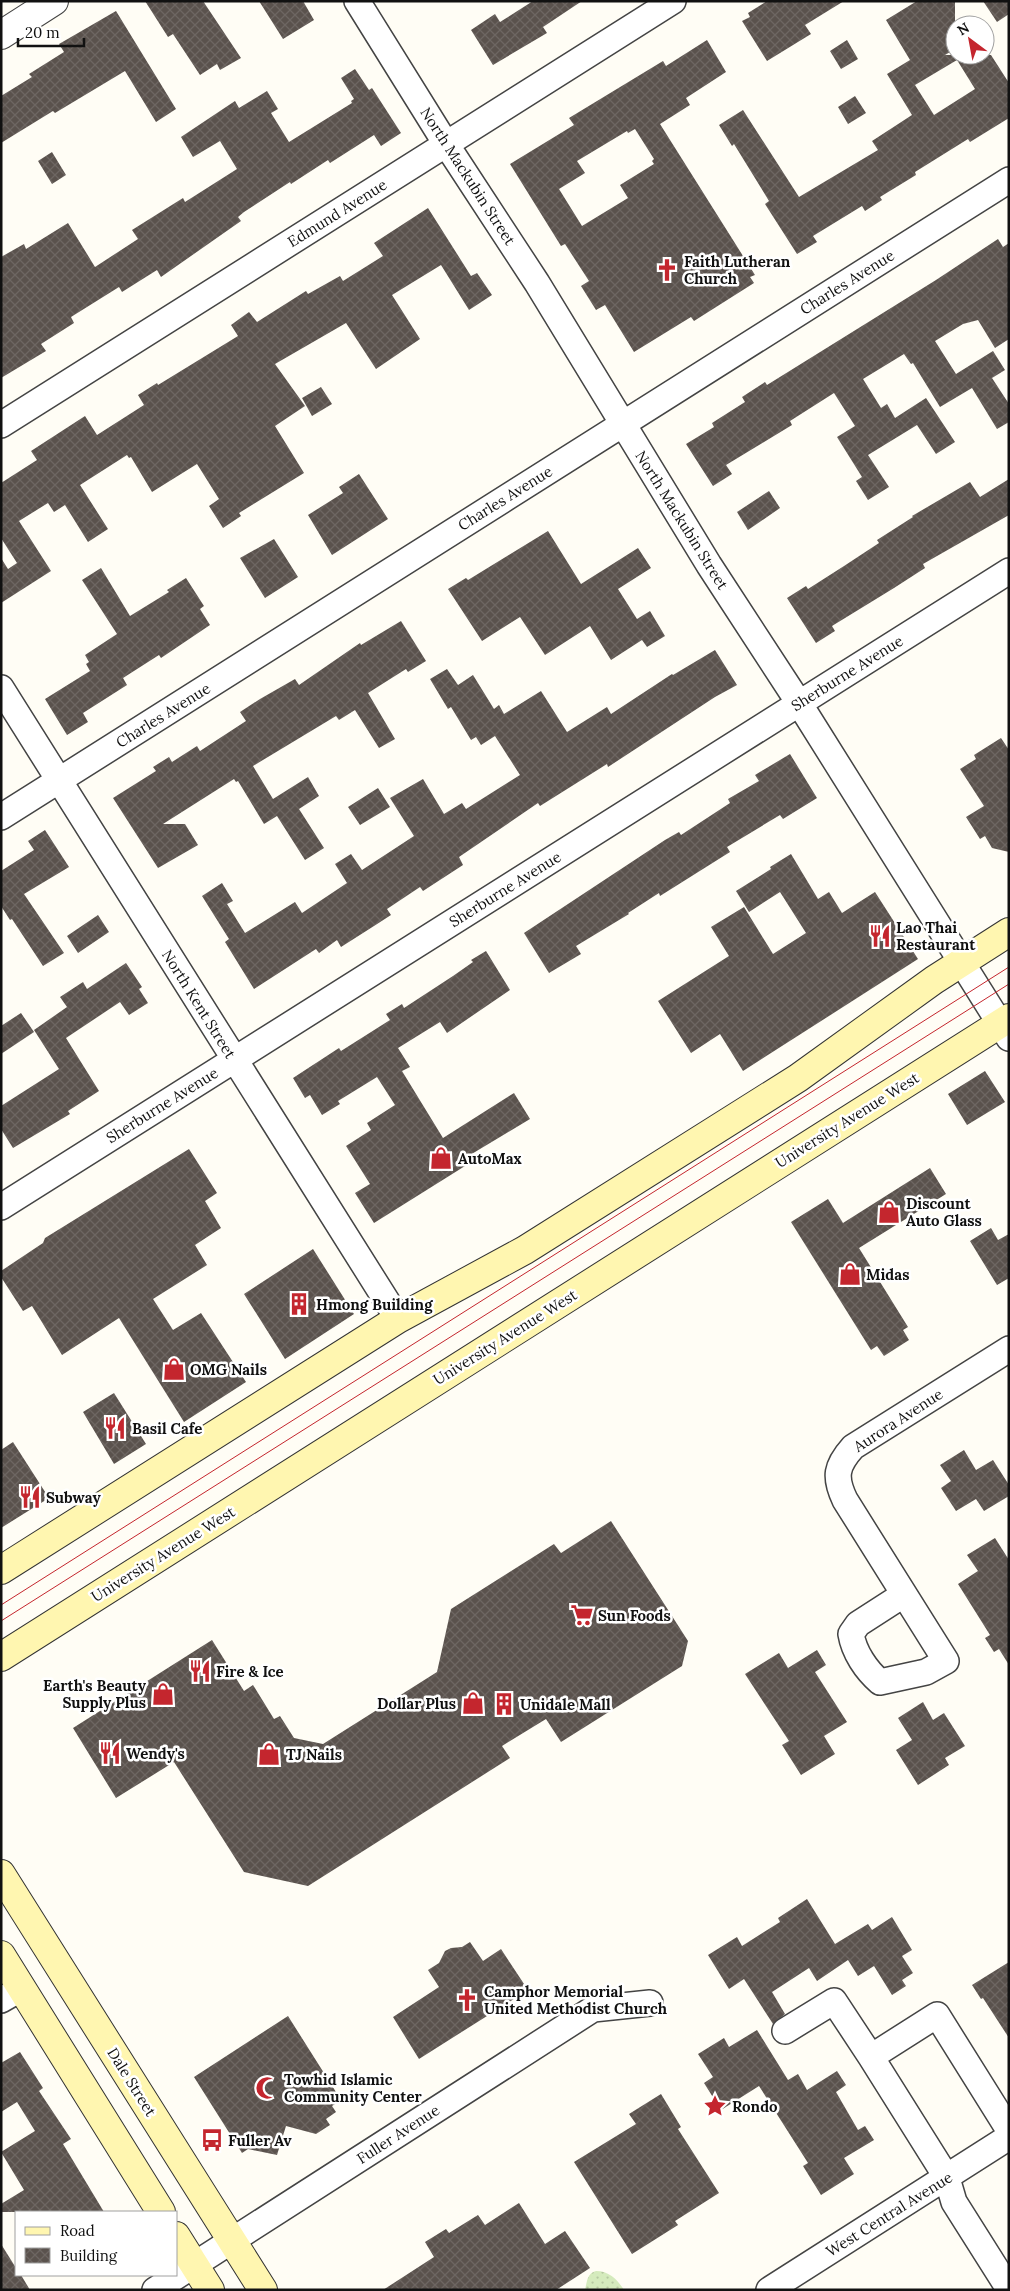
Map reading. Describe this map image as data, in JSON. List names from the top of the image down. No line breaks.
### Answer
{"streets":{"main road":["University Avenue West","Dale Street"],"street":["North Mackubin Street","Edmund Avenue","Charles Avenue","Sherburne Avenue","North Kent Street","Aurora Avenue","Fuller Avenue","West Central Avenue"]},"crossings":[["North Mackubin Street","Edmund Avenue"],["North Mackubin Street","Charles Avenue"],["North Mackubin Street","Sherburne Avenue"],["North Mackubin Street","University Avenue West"],["Charles Avenue","North Kent Street"],["Sherburne Avenue","North Kent Street"],["Dale Street","Fuller Avenue"]],"places":{"church":["Faith Lutheran Church","Camphor Memorial United Methodist Church"],"restaurant":["Lao Thai Restaurant","Basil Cafe","Subway","Fire & Ice","Wendy's"],"shop":["AutoMax","Discount Auto Glass","Midas","OMG Nails","Earth's Beauty Supply Plus","Dollar Plus","TJ Nails"],"building":["Hmong Building","Unidale Mall"],"supermarket":["Sun Foods"],"mosque":["Towhid Islamic Community Center"],"place":["Rondo"],"bus stop":["Fuller Av"]},"legend":["Road","Building"],"scale_bar":"20 m","north":"top left"}
